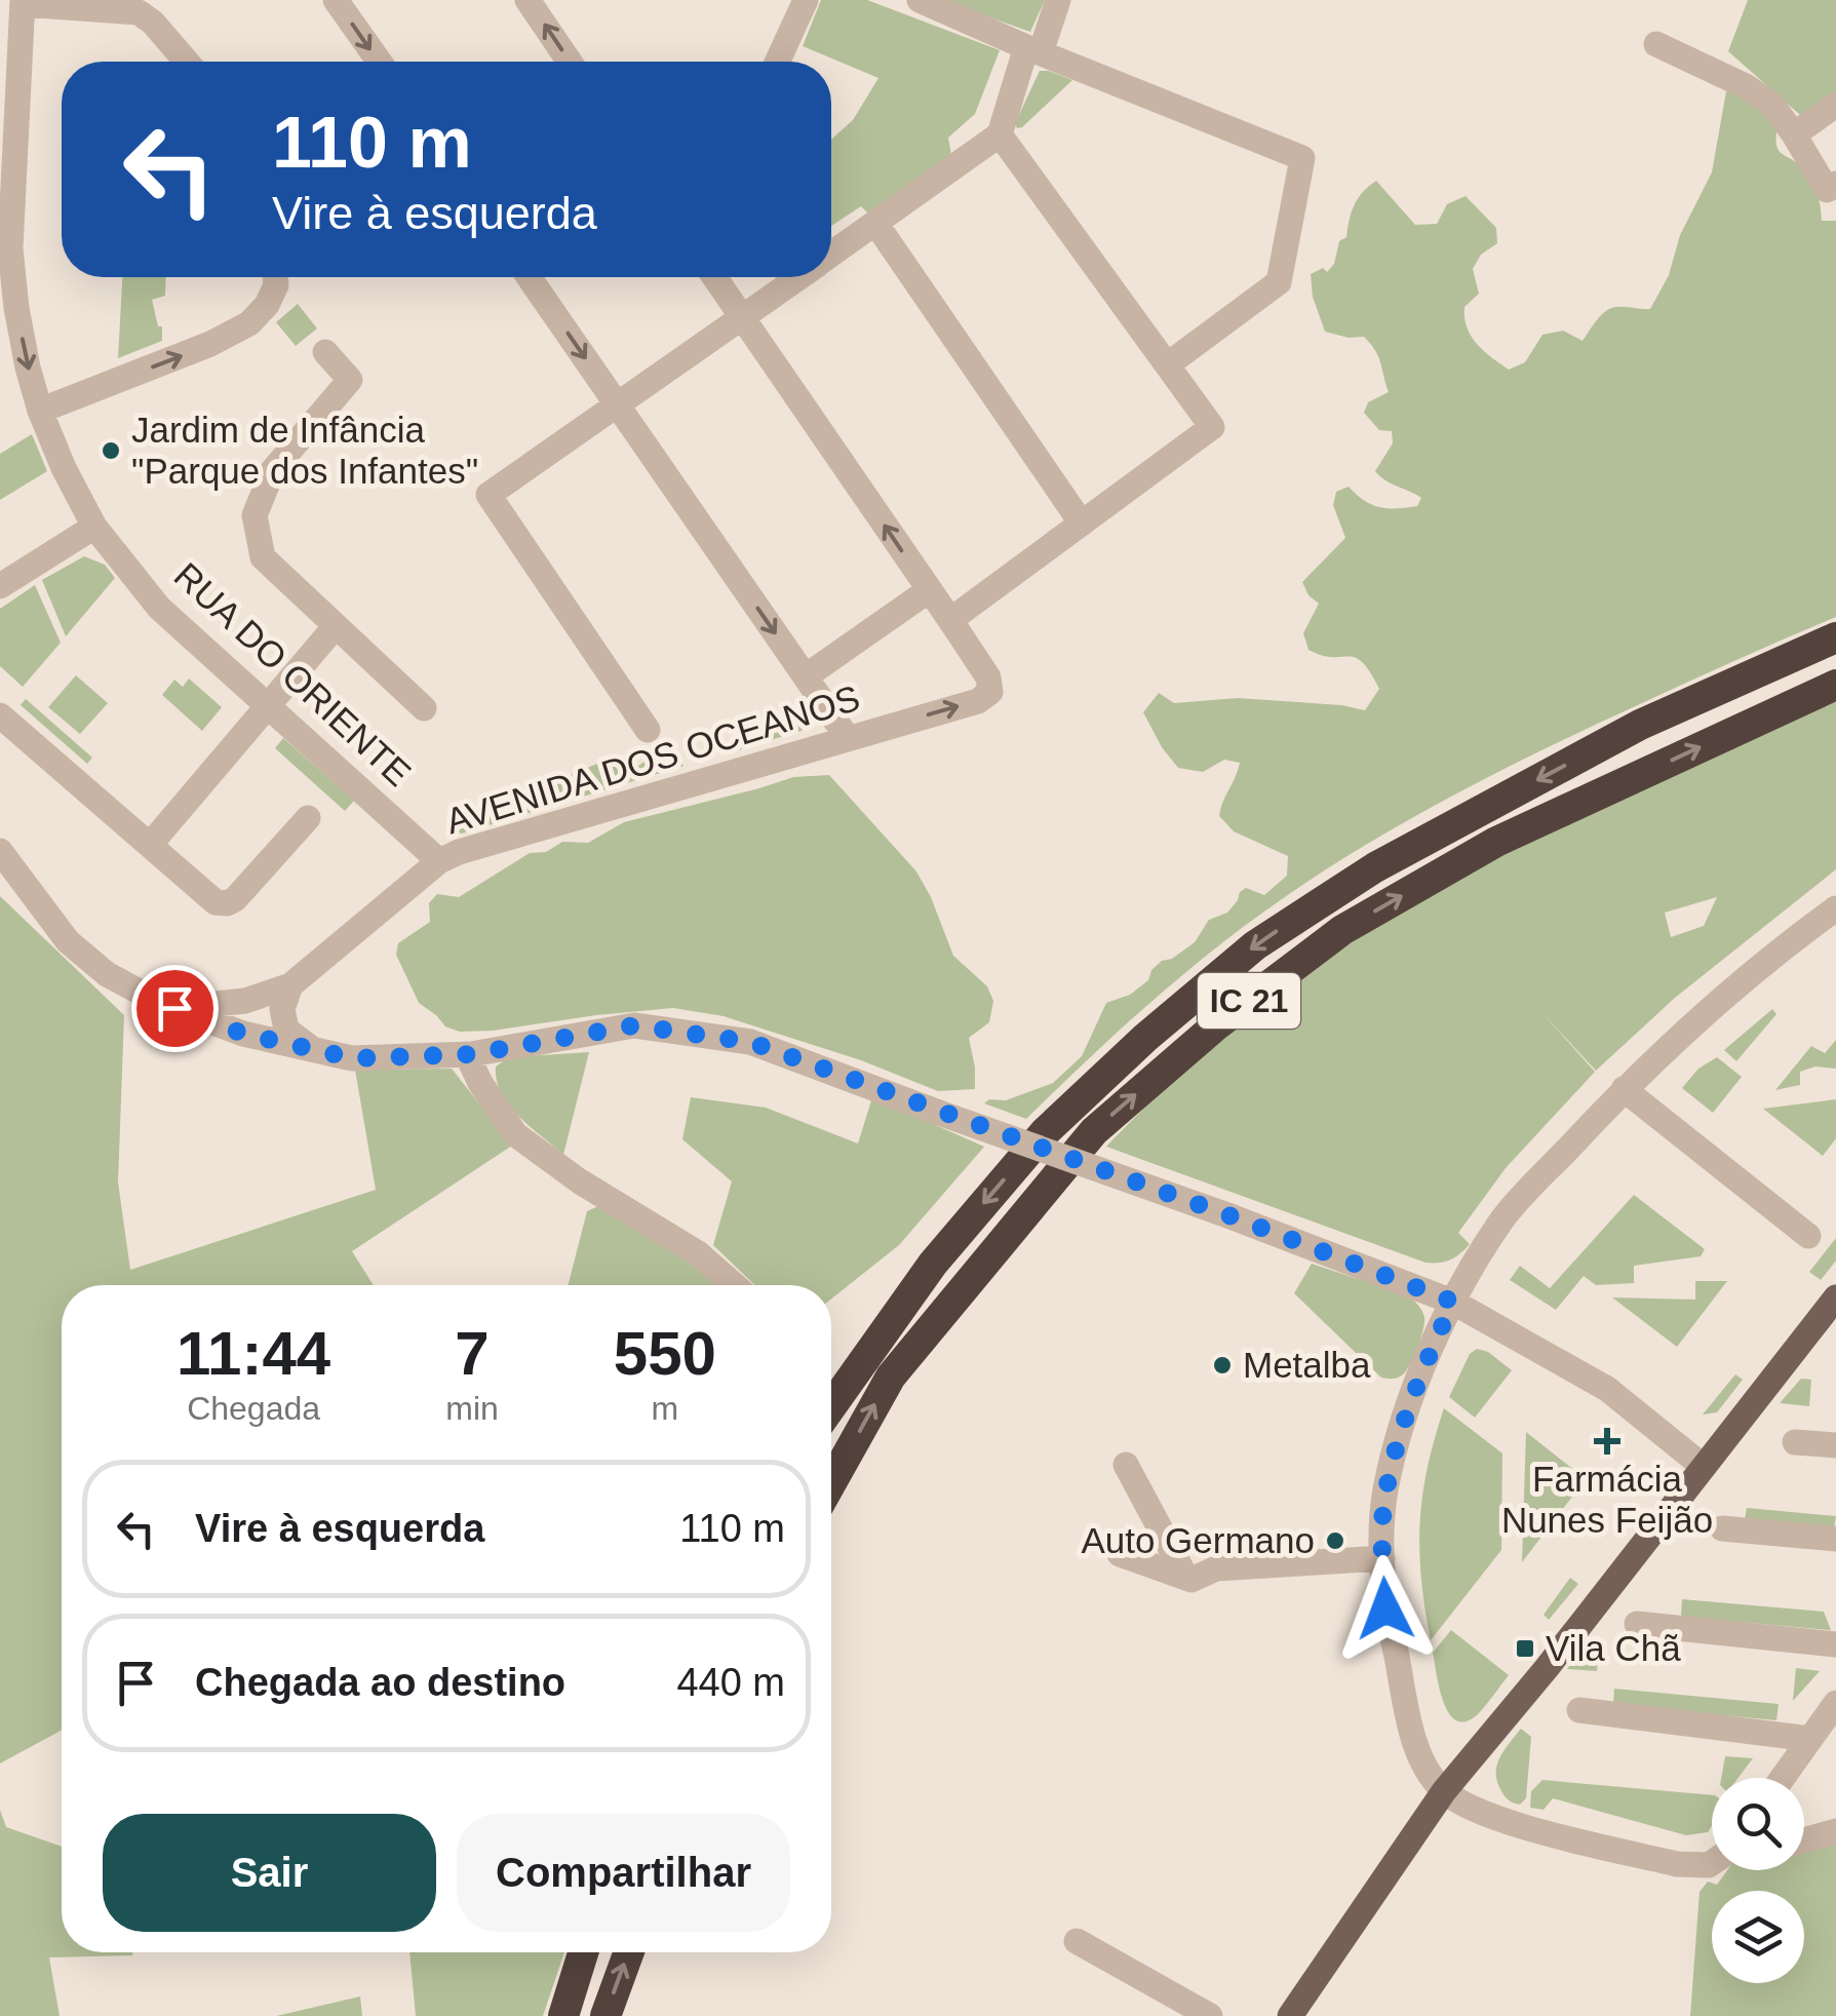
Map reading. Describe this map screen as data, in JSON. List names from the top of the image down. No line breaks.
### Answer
{"streets":{"highway":["IC 21"],"street":["RUA DO ORIENTE","AVENIDA DOS OCEANOS"]},"crossings":[["RUA DO ORIENTE","AVENIDA DOS OCEANOS"]],"one_way":["RUA DO ORIENTE"],"places":{"other":["Jardim de Infância \"Parque dos Infantes\"","Metalba","Auto Germano"],"health":["Farmácia Nunes Feijão"],"transit":["Vila Chã"]},"page":{"turn":["110 m","Vire à esquerda"],"eta":["11:44","Chegada","7","min","550","m"],"list":[{"name":"Vire à esquerda","value":"110 m"},{"name":"Chegada ao destino","value":"440 m"}],"buttons":["Sair","Compartilhar"]}}
